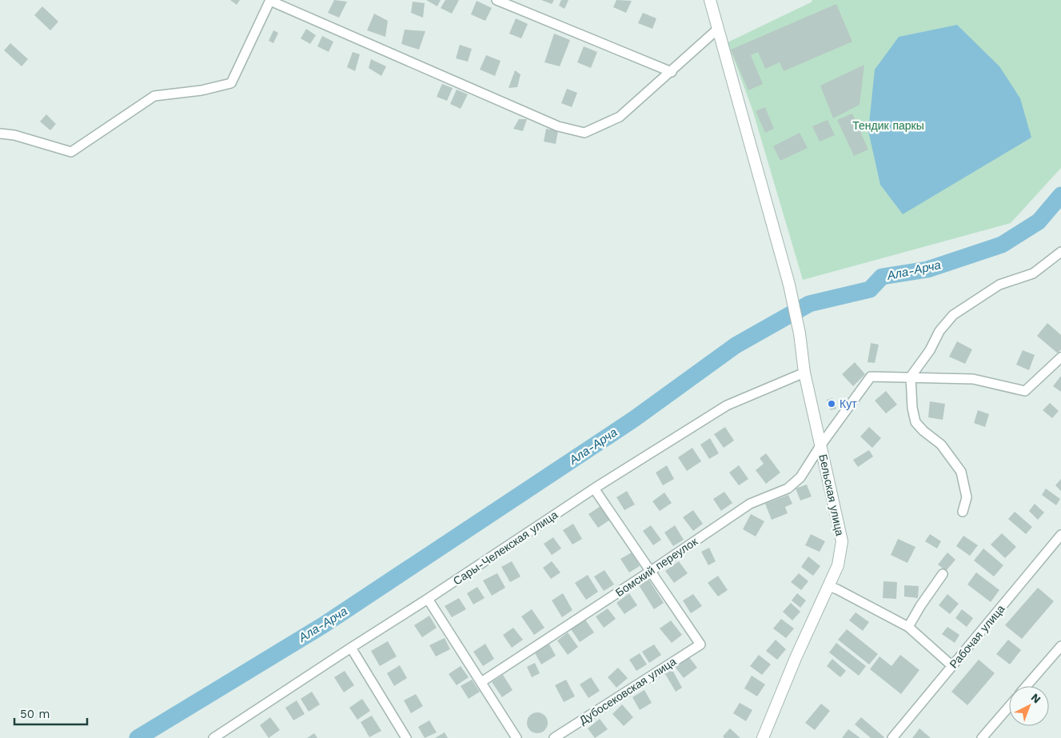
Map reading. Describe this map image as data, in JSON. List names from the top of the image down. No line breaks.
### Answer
{"streets":{"street":["Бельская улица","Сары-Челекская улица","Бомский переулок","Рабочая улица","Дубосековская улица"]},"crossings":[["Бельская улица","Сары-Челекская улица"],["Бельская улица","Бомский переулок"],["Бомский переулок","Дубосековская улица"]],"water":["Ала-Арча"],"parks":["Тендик паркы"],"places":["Кут"],"scale_bar":"50 m","north":"top right"}
